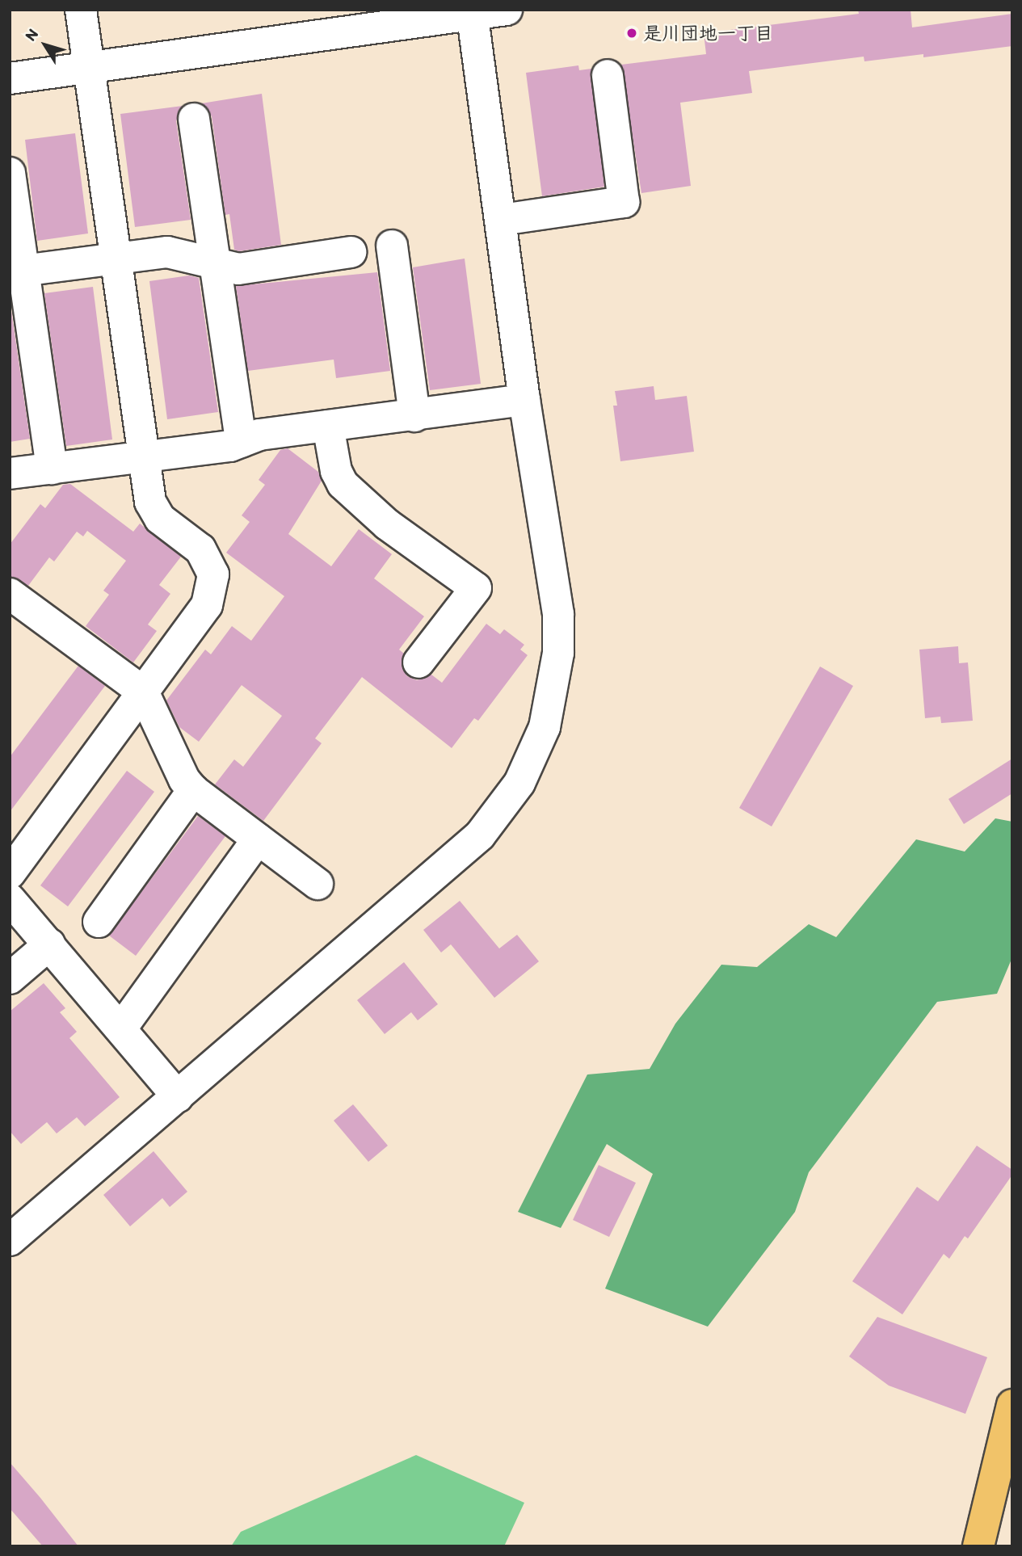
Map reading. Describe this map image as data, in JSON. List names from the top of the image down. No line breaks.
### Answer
{"places":["是川団地一丁目"],"north":"top left"}
